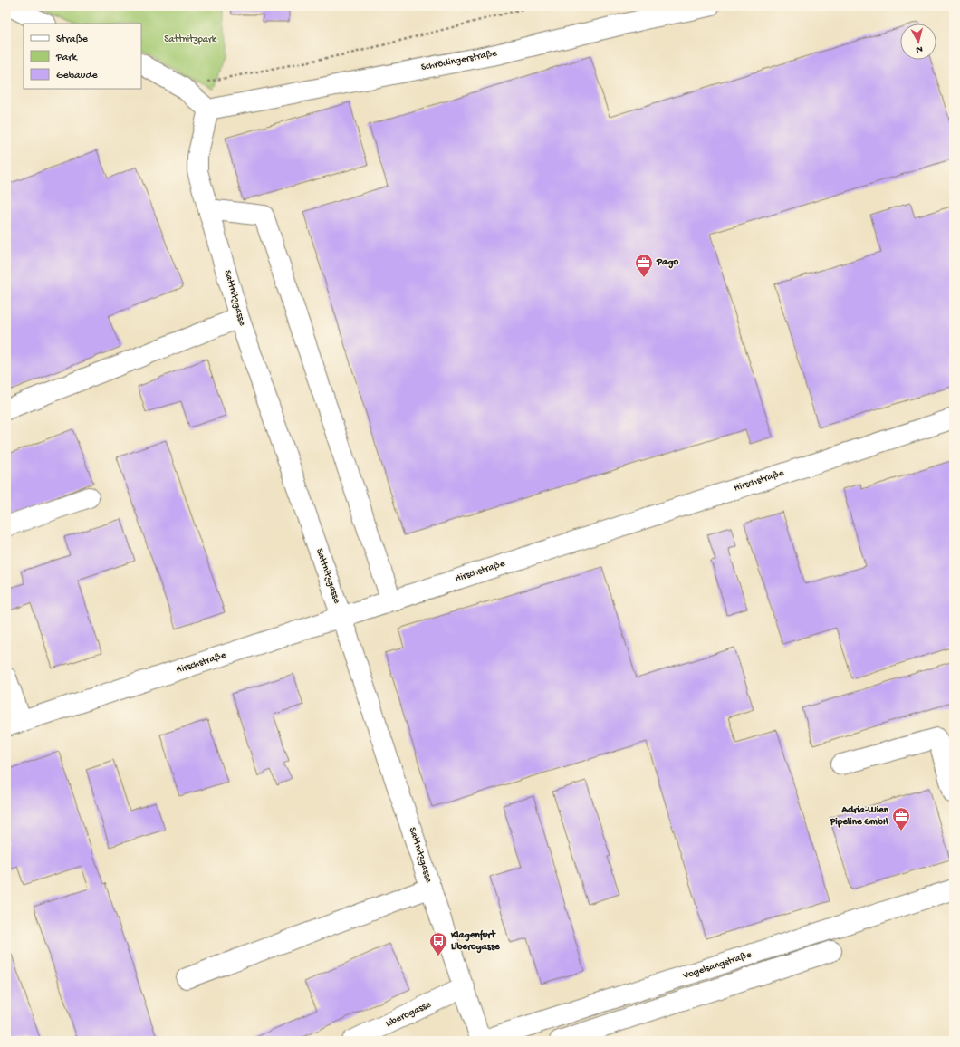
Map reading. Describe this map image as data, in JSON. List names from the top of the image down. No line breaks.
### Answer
{"streets":{"street":["Schrödingerstraße","Sattnitzgasse","Hirschstraße","Vogelsangstraße","Liberogasse"]},"crossings":[["Schrödingerstraße","Sattnitzgasse"],["Sattnitzgasse","Hirschstraße"],["Sattnitzgasse","Vogelsangstraße"],["Sattnitzgasse","Liberogasse"]],"parks":["Sattnitzpark"],"places":{"office":["Pago","Adria-Wien Pipeline GmbH"],"bus stop":["Klagenfurt Liberogasse"]},"legend":["Straße","Park","Gebäude"],"north":"bottom"}
